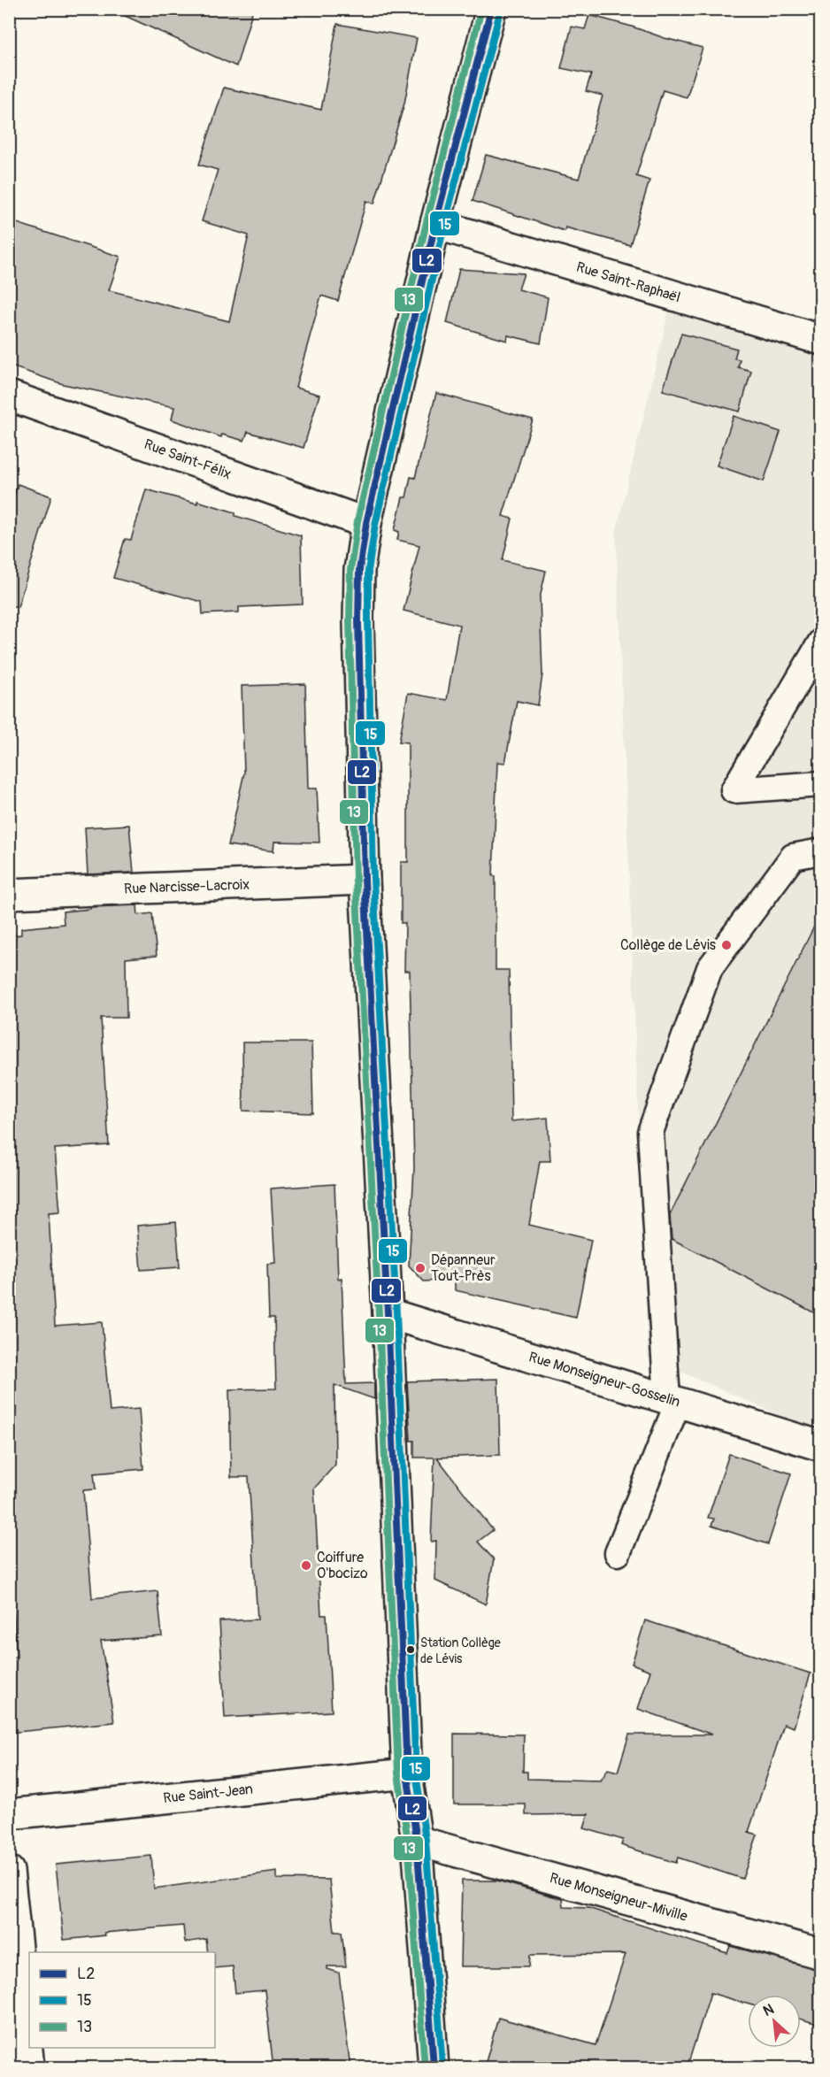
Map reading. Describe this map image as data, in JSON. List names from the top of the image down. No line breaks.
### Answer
{"streets":{"street":["Rue Saint-Raphaël","Rue Saint-Félix","Rue Narcisse-Lacroix","Rue Monseigneur-Gosselin","Rue Saint-Jean","Rue Monseigneur-Miville"]},"places":["Collège de Lévis","Dépanneur Tout-Près","Coiffure O'bocizo","Station Collège de Lévis"],"lines":["transit line L2","transit line 13","transit line 15"],"legend":["L2","15","13"],"north":"top left"}
